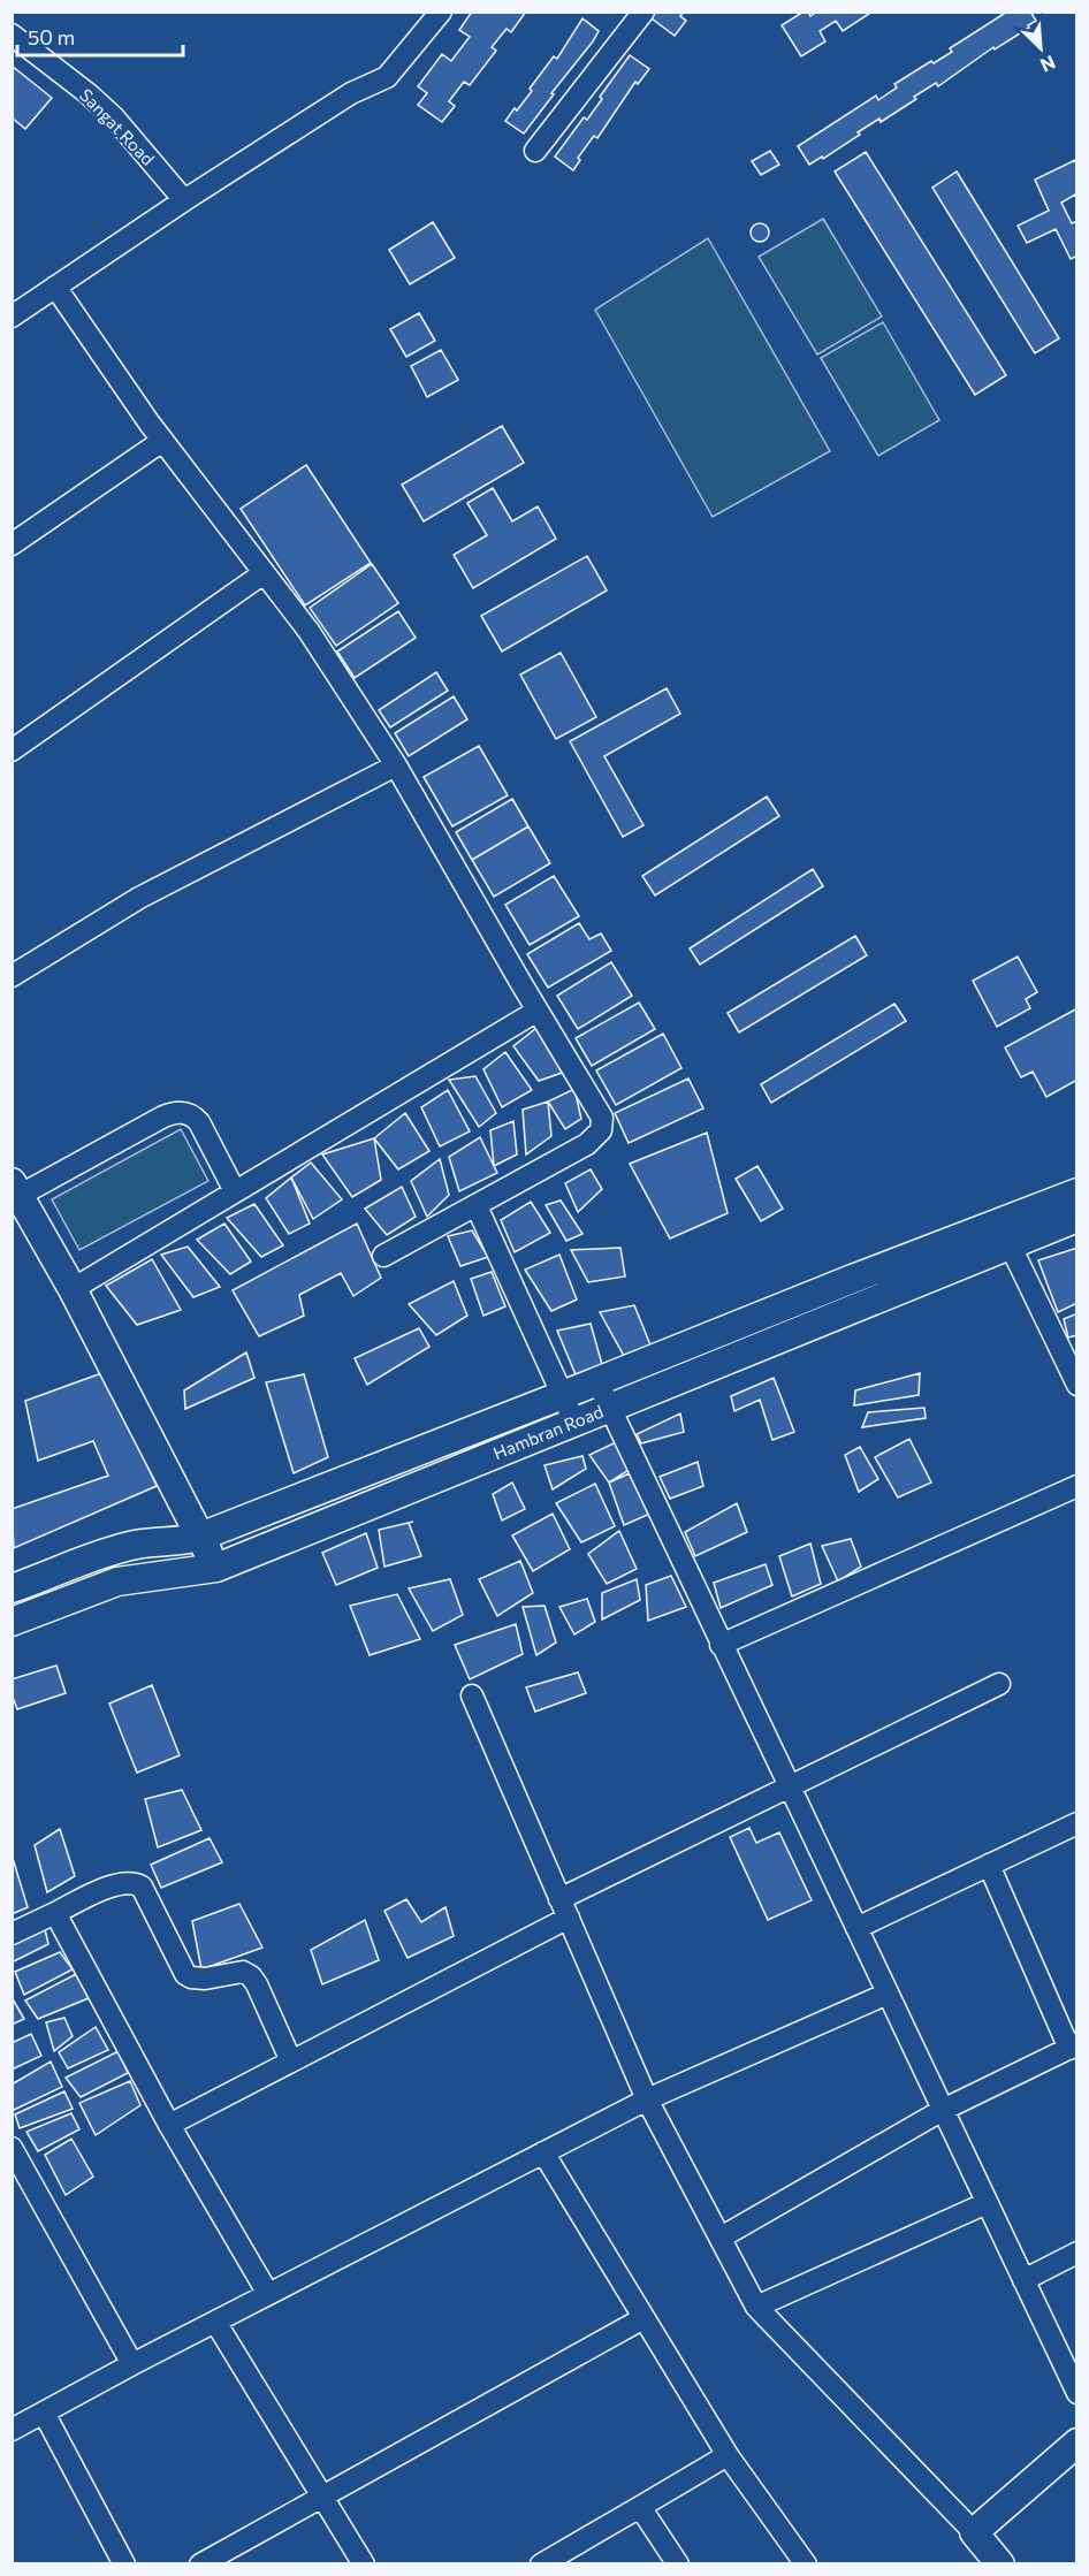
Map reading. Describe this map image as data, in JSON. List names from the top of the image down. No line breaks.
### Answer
{"streets":{"main road":["Hambran Road"],"street":["Sangat Road"]},"scale_bar":"50 m","north":"bottom right"}
